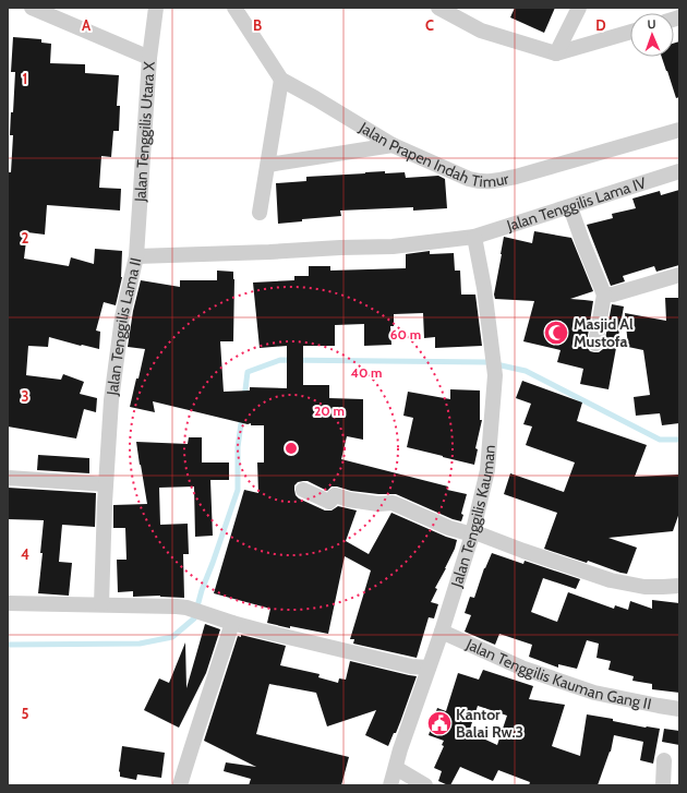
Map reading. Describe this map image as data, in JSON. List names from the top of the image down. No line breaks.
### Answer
{"streets":{"street":["Jalan Tenggilis Utara X","Jalan Prapen Indah Timur","Jalan Tenggilis Lama IV","Jalan Tenggilis Lama II","Jalan Tenggilis Kauman","Jalan Tenggilis Kauman Gang II"]},"crossings":[["Jalan Tenggilis Utara X","Jalan Tenggilis Lama II"],["Jalan Tenggilis Lama IV","Jalan Tenggilis Lama II"],["Jalan Tenggilis Lama IV","Jalan Tenggilis Kauman"],["Jalan Tenggilis Lama II","Jalan Tenggilis Kauman"],["Jalan Tenggilis Kauman","Jalan Tenggilis Kauman Gang II"]],"places":{"mosque":["Masjid Al Mustofa"],"public building":["Kantor Balai Rw.3"]},"north":"top","grid":{"columns":["A","B","C","D"],"rows":["1","2","3","4","5"]},"rings":["60 m","40 m","20 m"]}
